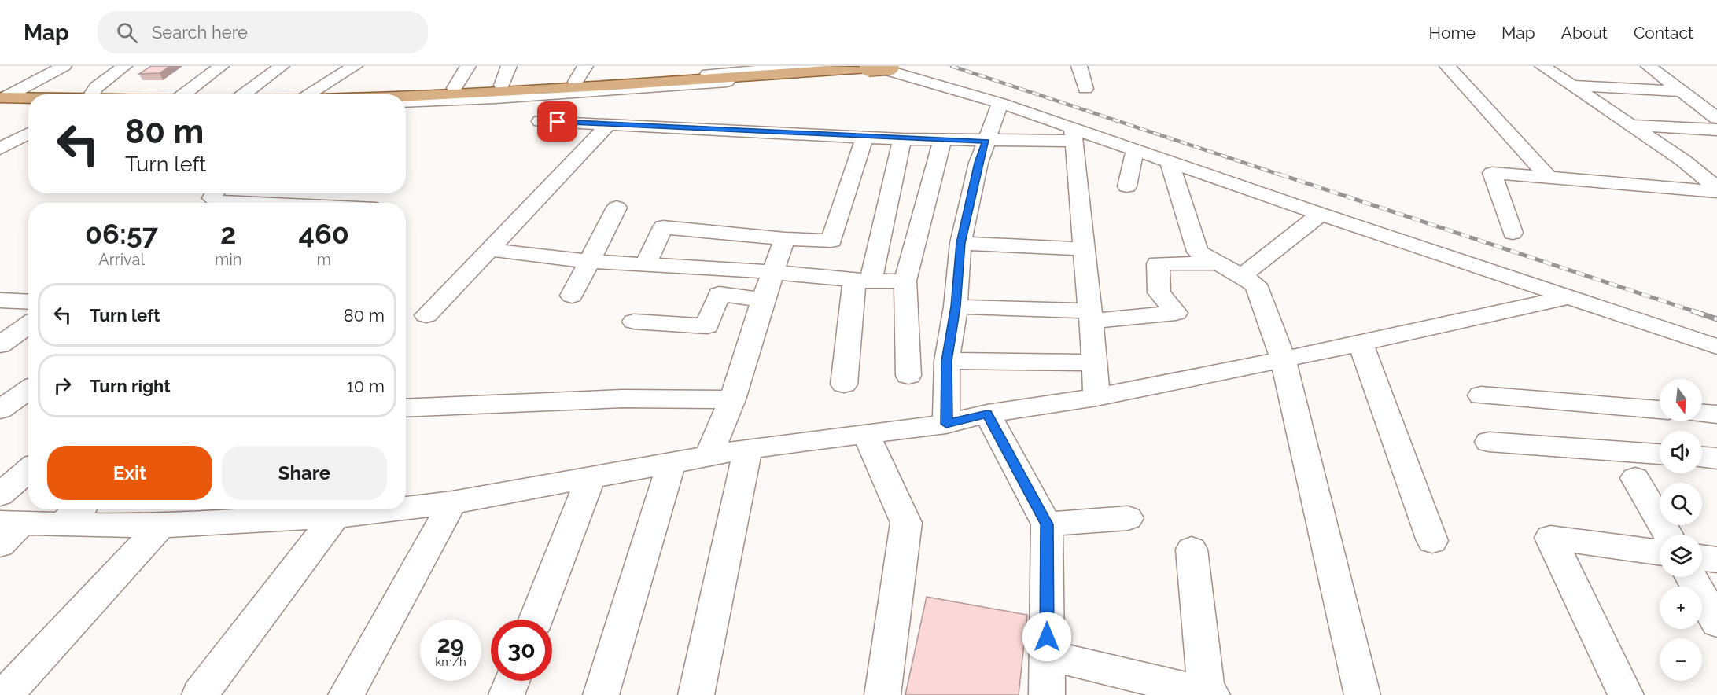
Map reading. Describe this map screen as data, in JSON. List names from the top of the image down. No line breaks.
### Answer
{"north":"bottom","page":{"header":"Map","search":"Search here","nav":["Home","Map","About","Contact"],"turn":["80 m","Turn left"],"eta":["06:57","Arrival","2","min","460","m"],"list":[{"name":"Turn left","value":"80 m"},{"name":"Turn right","value":"10 m"}],"map_buttons":["+","−"],"buttons":["Exit","Share"],"speed":"29 km/h","limit":"30"}}
